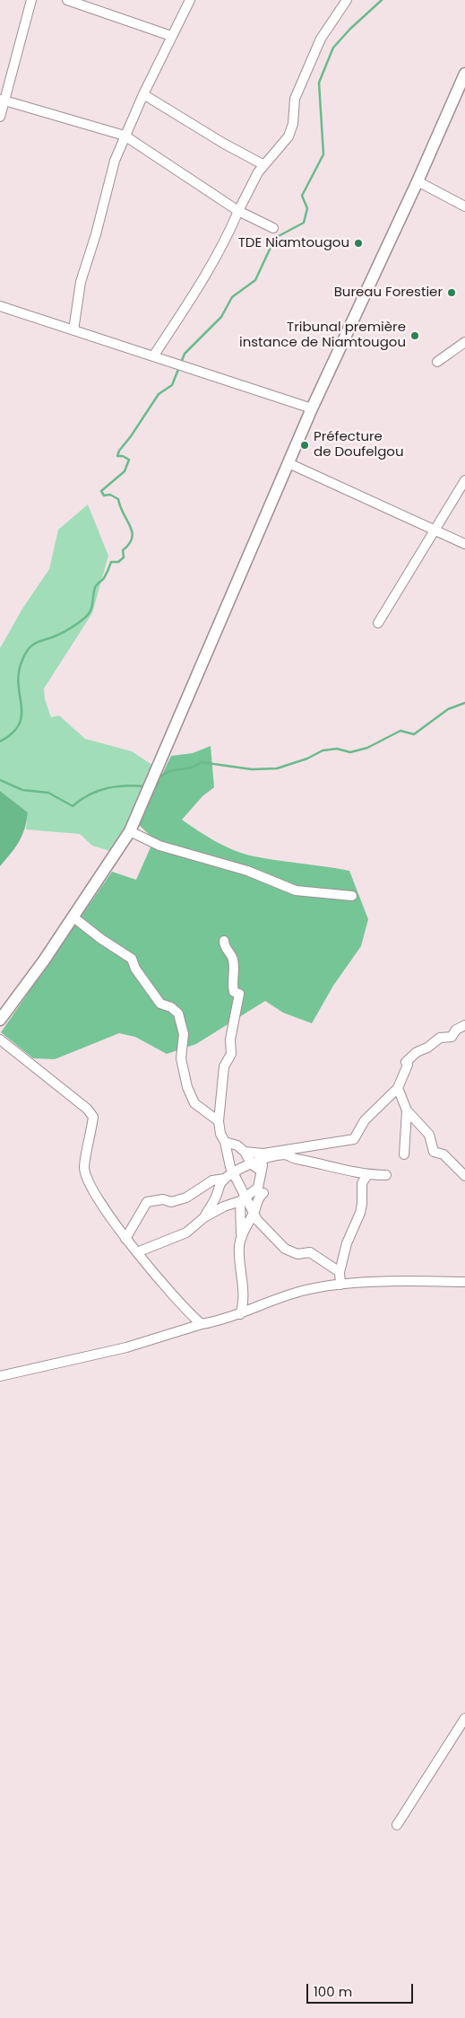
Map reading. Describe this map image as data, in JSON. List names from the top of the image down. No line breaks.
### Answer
{"places":["TDE Niamtougou","Bureau Forestier","Tribunal première instance de Niamtougou","Préfecture de Doufelgou"],"scale_bar":"100 m"}
